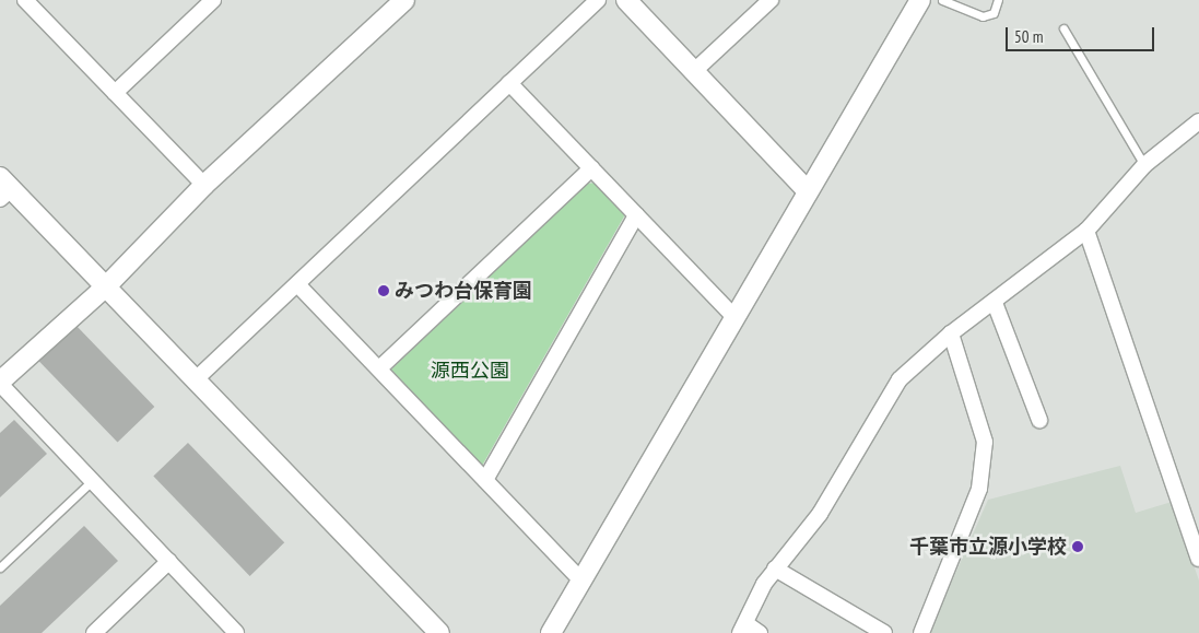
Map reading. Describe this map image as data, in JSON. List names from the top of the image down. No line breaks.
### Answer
{"parks":["源西公園"],"places":["みつわ台保育園","千葉市立源小学校"],"scale_bar":"50 m"}
